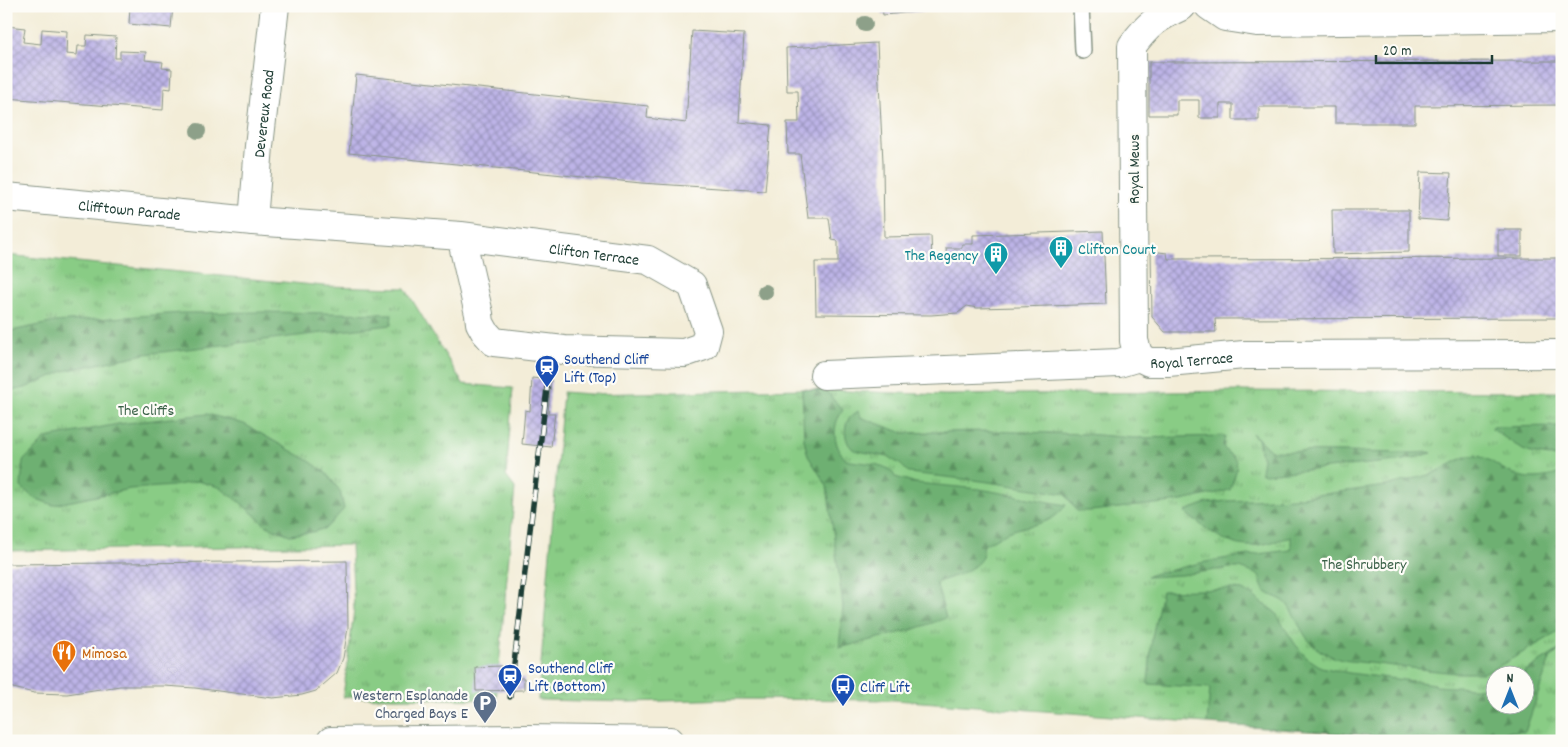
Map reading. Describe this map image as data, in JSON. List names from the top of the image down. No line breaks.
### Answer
{"streets":{"street":["Devereux Road","Royal Mews","Clifftown Parade","Clifton Terrace","Royal Terrace"]},"crossings":[["Devereux Road","Clifftown Parade"],["Devereux Road","Clifton Terrace"],["Royal Mews","Royal Terrace"],["Clifftown Parade","Clifton Terrace"]],"parks":["The Cliffs","The Shrubbery"],"places":{"building":["Clifton Court","The Regency"],"station":["Southend Cliff Lift (Top)","Southend Cliff Lift (Bottom)"],"restaurant":["Mimosa"],"bus stop":["Cliff Lift"],"parking":["Western Esplanade Charged Bays E"]},"scale_bar":"20 m","north":"top"}
